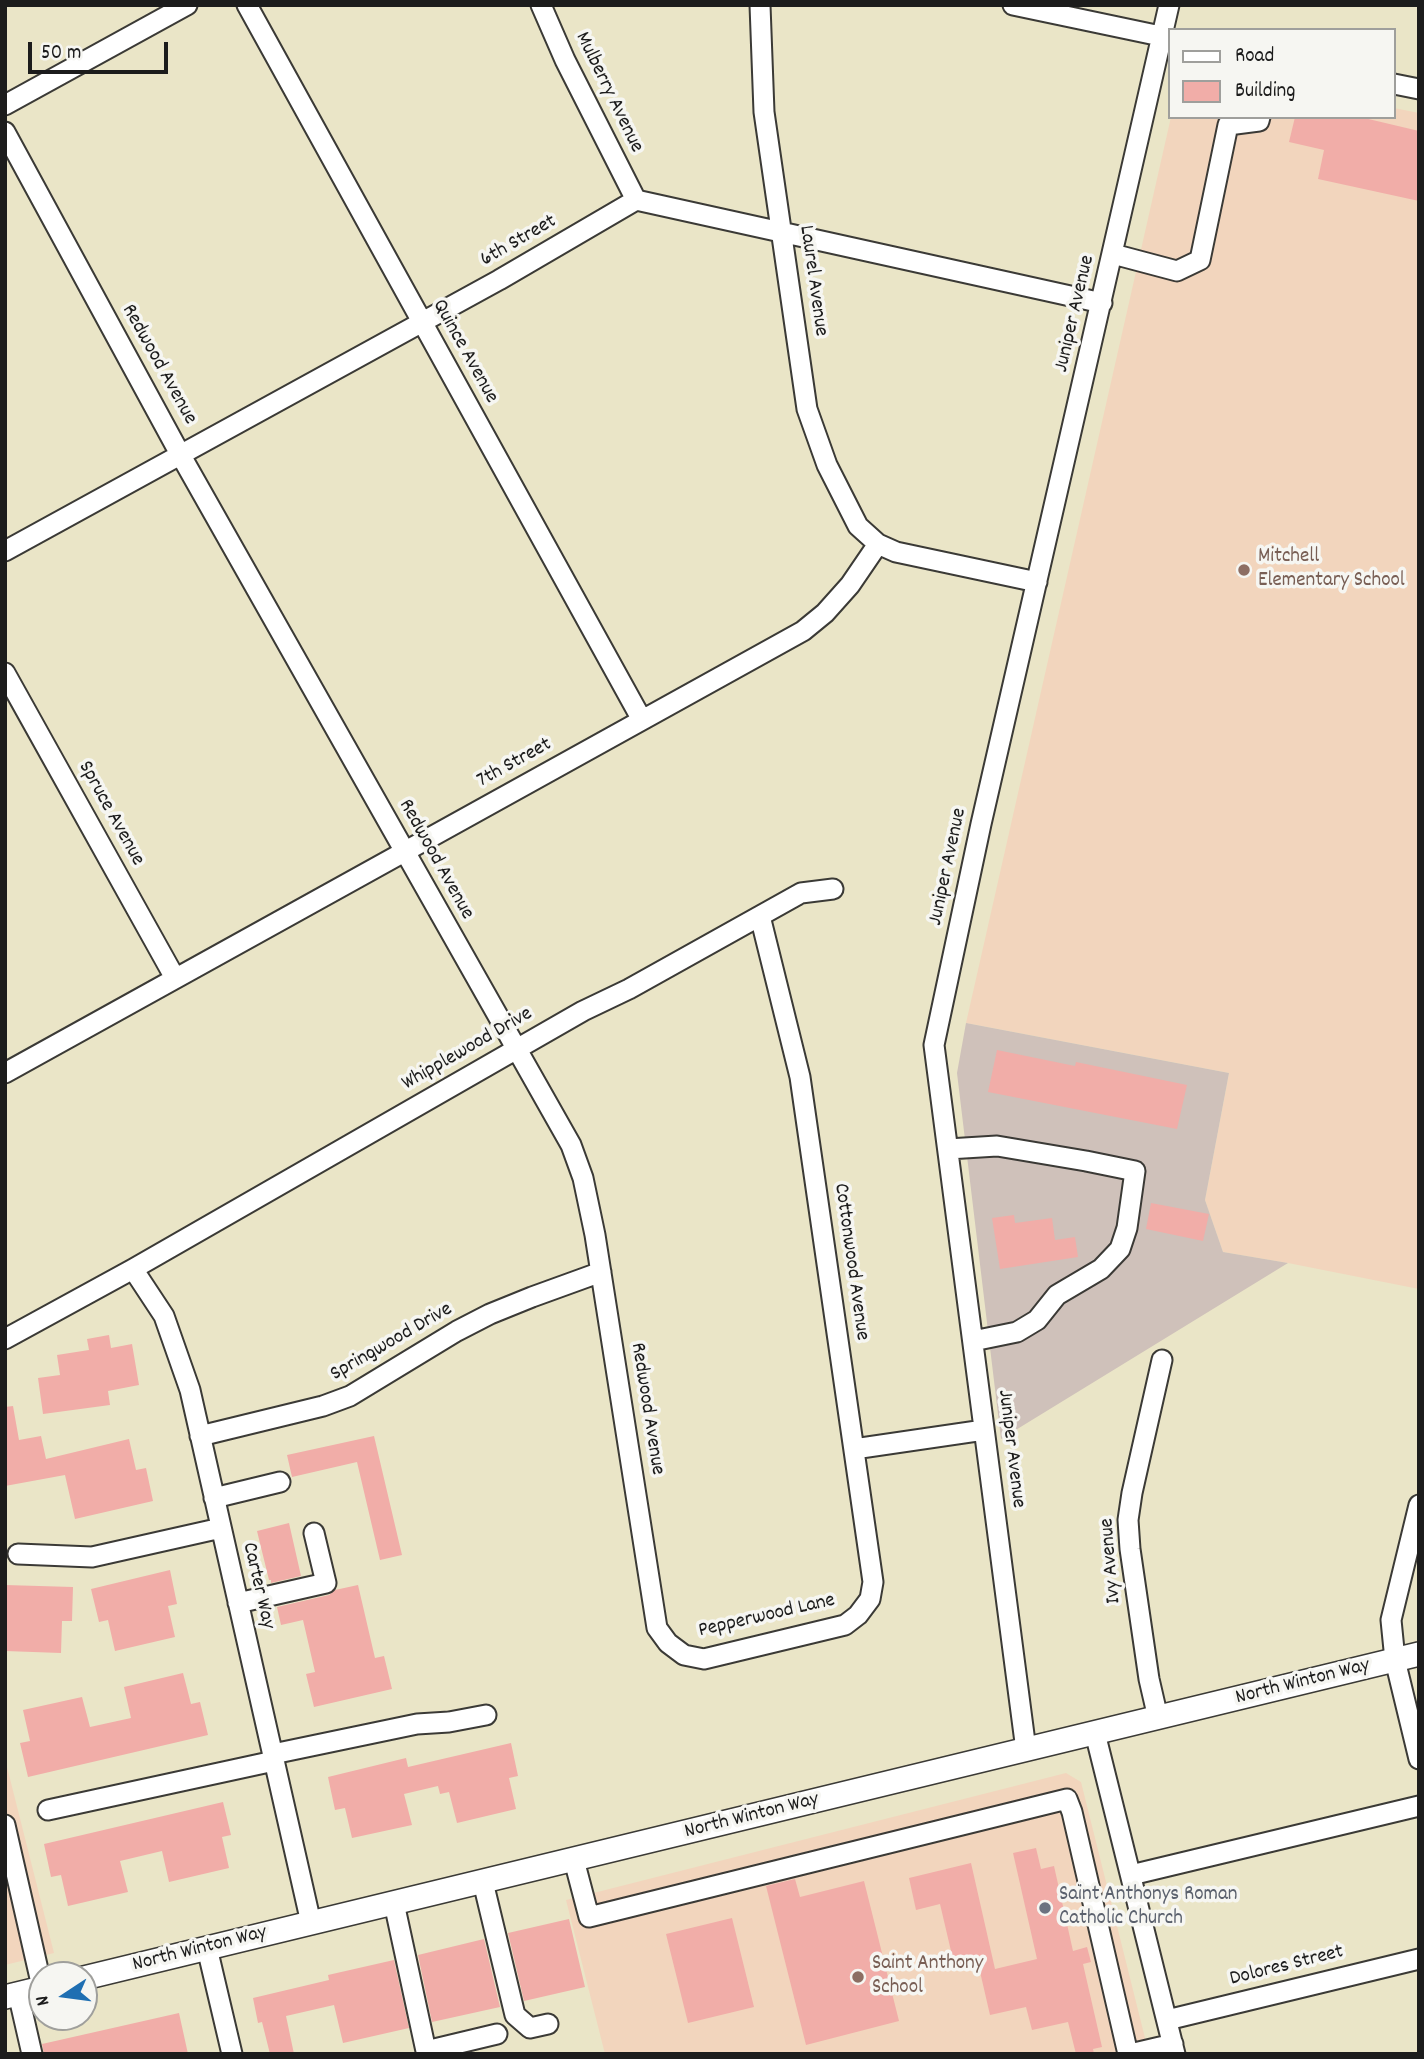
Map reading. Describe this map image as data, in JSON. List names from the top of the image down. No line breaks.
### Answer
{"streets":{"main road":["North Winton Way"],"street":["Mulberry Avenue","6th Street","Laurel Avenue","Juniper Avenue","Quince Avenue","Redwood Avenue","7th Street","Spruce Avenue","Whipplewood Drive","Cottonwood Avenue","Springwood Drive","Ivy Avenue","Carter Way","Pepperwood Lane","Dolores Street"]},"crossings":[["Mulberry Avenue","6th Street"],["6th Street","Quince Avenue"],["6th Street","Redwood Avenue"],["Laurel Avenue","7th Street"],["Juniper Avenue","North Winton Way"],["Quince Avenue","7th Street"],["Redwood Avenue","7th Street"],["Redwood Avenue","Whipplewood Drive"],["Redwood Avenue","Springwood Drive"],["Redwood Avenue","Pepperwood Lane"],["7th Street","Spruce Avenue"],["Whipplewood Drive","Cottonwood Avenue"],["Whipplewood Drive","Carter Way"],["Cottonwood Avenue","Pepperwood Lane"],["Springwood Drive","Carter Way"],["Ivy Avenue","North Winton Way"],["Carter Way","North Winton Way"]],"places":["Mitchell Elementary School","Saint Anthonys Roman Catholic Church","Saint Anthony School"],"legend":["Road","Building"],"scale_bar":"50 m","north":"left"}
